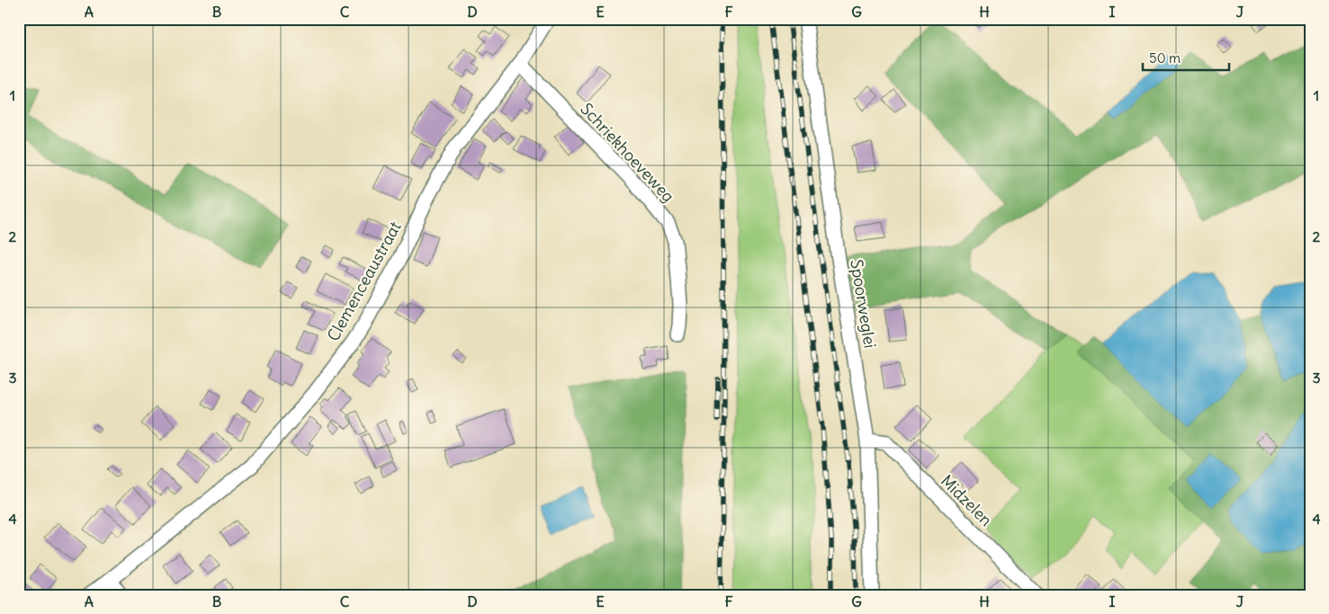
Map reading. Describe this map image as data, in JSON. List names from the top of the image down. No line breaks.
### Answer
{"streets":{"street":["Schriekhoeveweg","Clemenceaustraat","Spoorweglei","Midzelen"]},"crossings":[["Schriekhoeveweg","Clemenceaustraat"],["Spoorweglei","Midzelen"]],"scale_bar":"50 m","grid":{"columns":["A","B","C","D","E","F","G","H","I","J"],"rows":["1","2","3","4"]}}
